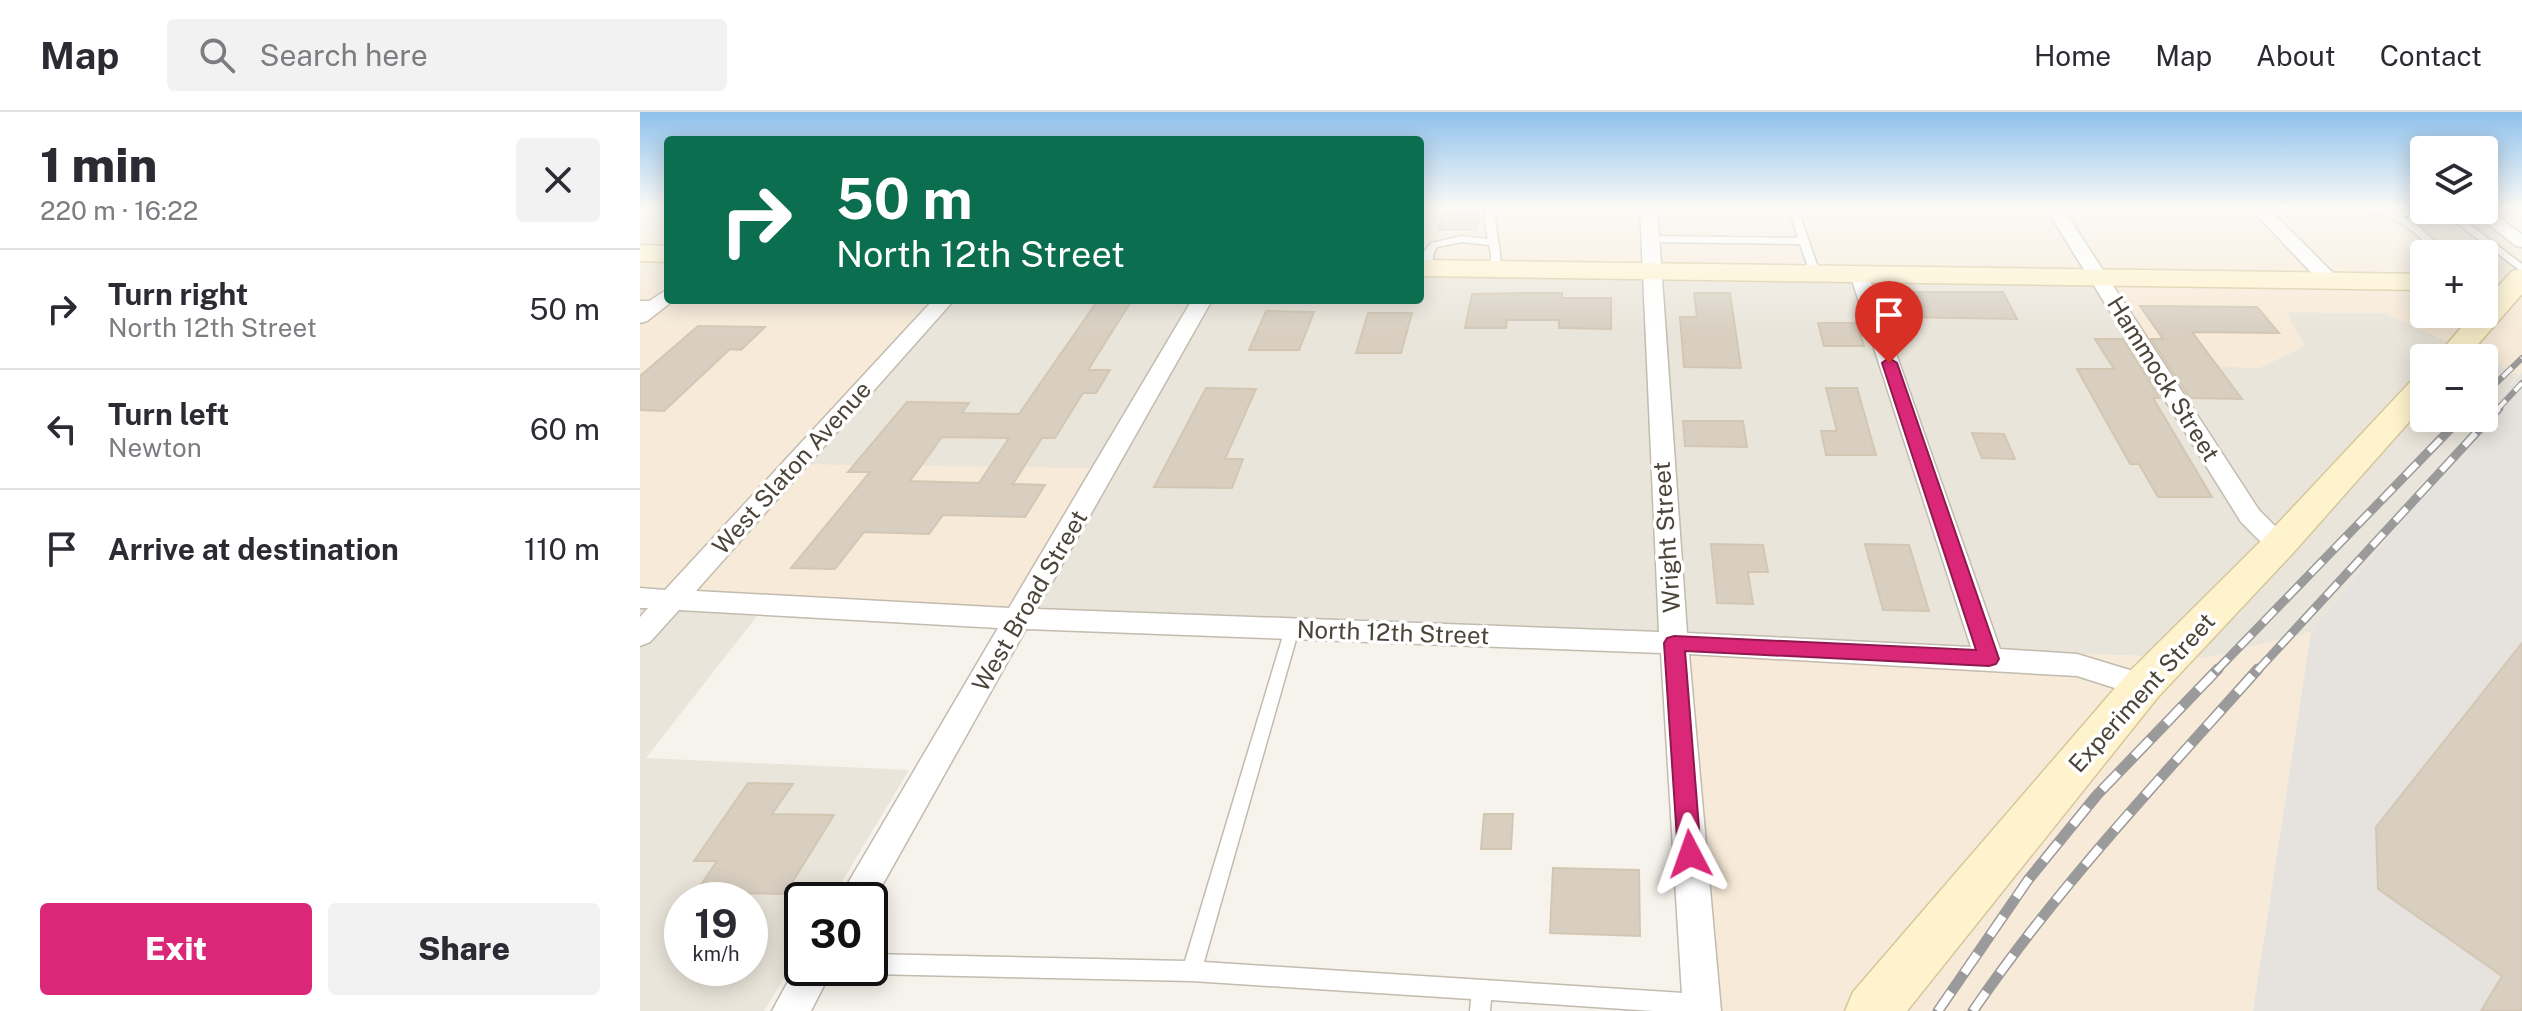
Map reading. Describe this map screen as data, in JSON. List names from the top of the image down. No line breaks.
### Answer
{"streets":{"street":["Hammock Street","West Slaton Avenue","Wright Street","West Broad Street","North 12th Street","Experiment Street"]},"crossings":[["Hammock Street","Experiment Street"],["West Slaton Avenue","North 12th Street"],["Wright Street","North 12th Street"],["West Broad Street","North 12th Street"],["North 12th Street","Experiment Street"]],"page":{"header":"Map","search":"Search here","nav":["Home","Map","About","Contact"],"heading":["1 min","220 m · 16:22"],"map_buttons":["+","−"],"turn":["50 m","North 12th Street"],"list":[{"name":"Turn right","note":"North 12th Street","value":"50 m"},{"name":"Turn left","note":"Newton","value":"60 m"},{"name":"Arrive at destination","value":"110 m"}],"speed":"19 km/h","limit":"30","buttons":["Exit","Share"]}}
